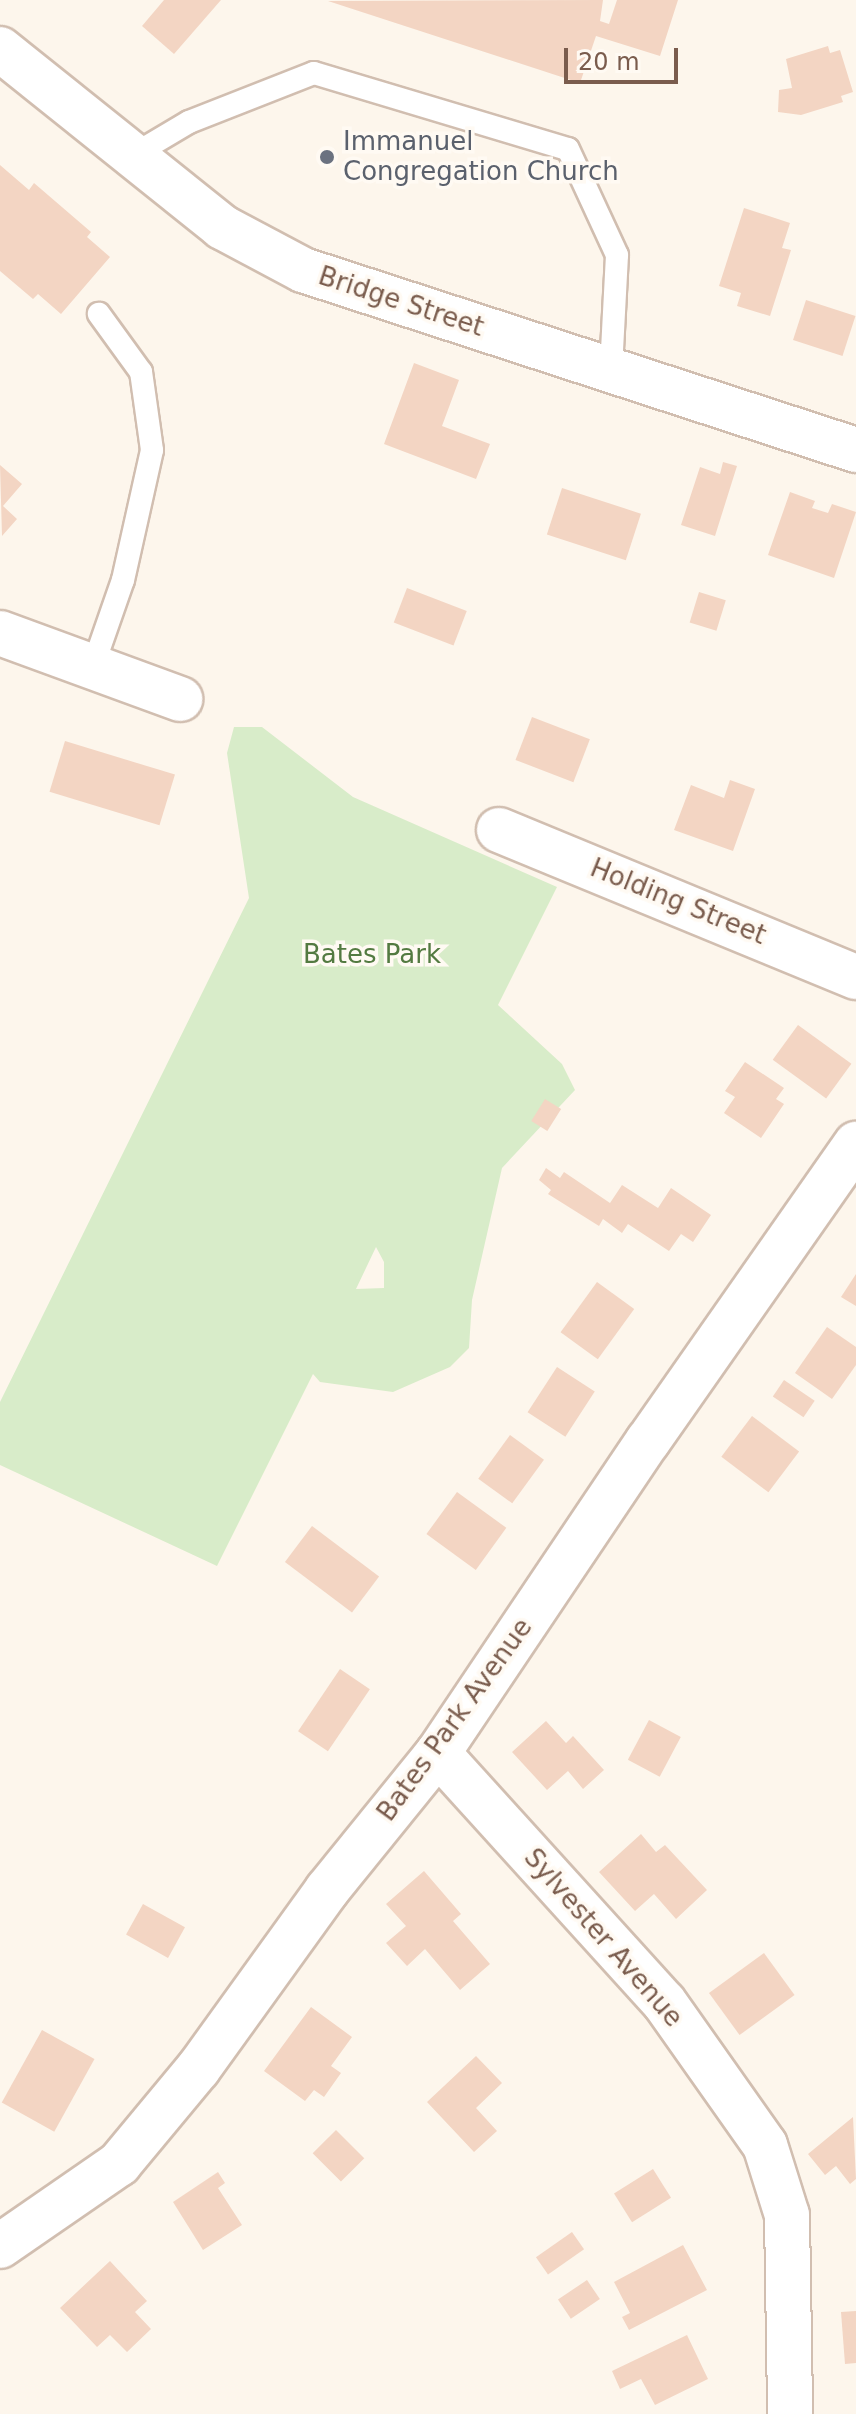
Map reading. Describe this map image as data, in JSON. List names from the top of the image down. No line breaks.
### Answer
{"streets":{"street":["Bridge Street","Holding Street","Bates Park Avenue","Sylvester Avenue"]},"crossings":[["Bates Park Avenue","Sylvester Avenue"]],"parks":["Bates Park"],"places":["Immanuel Congregation Church"],"scale_bar":"20 m"}
